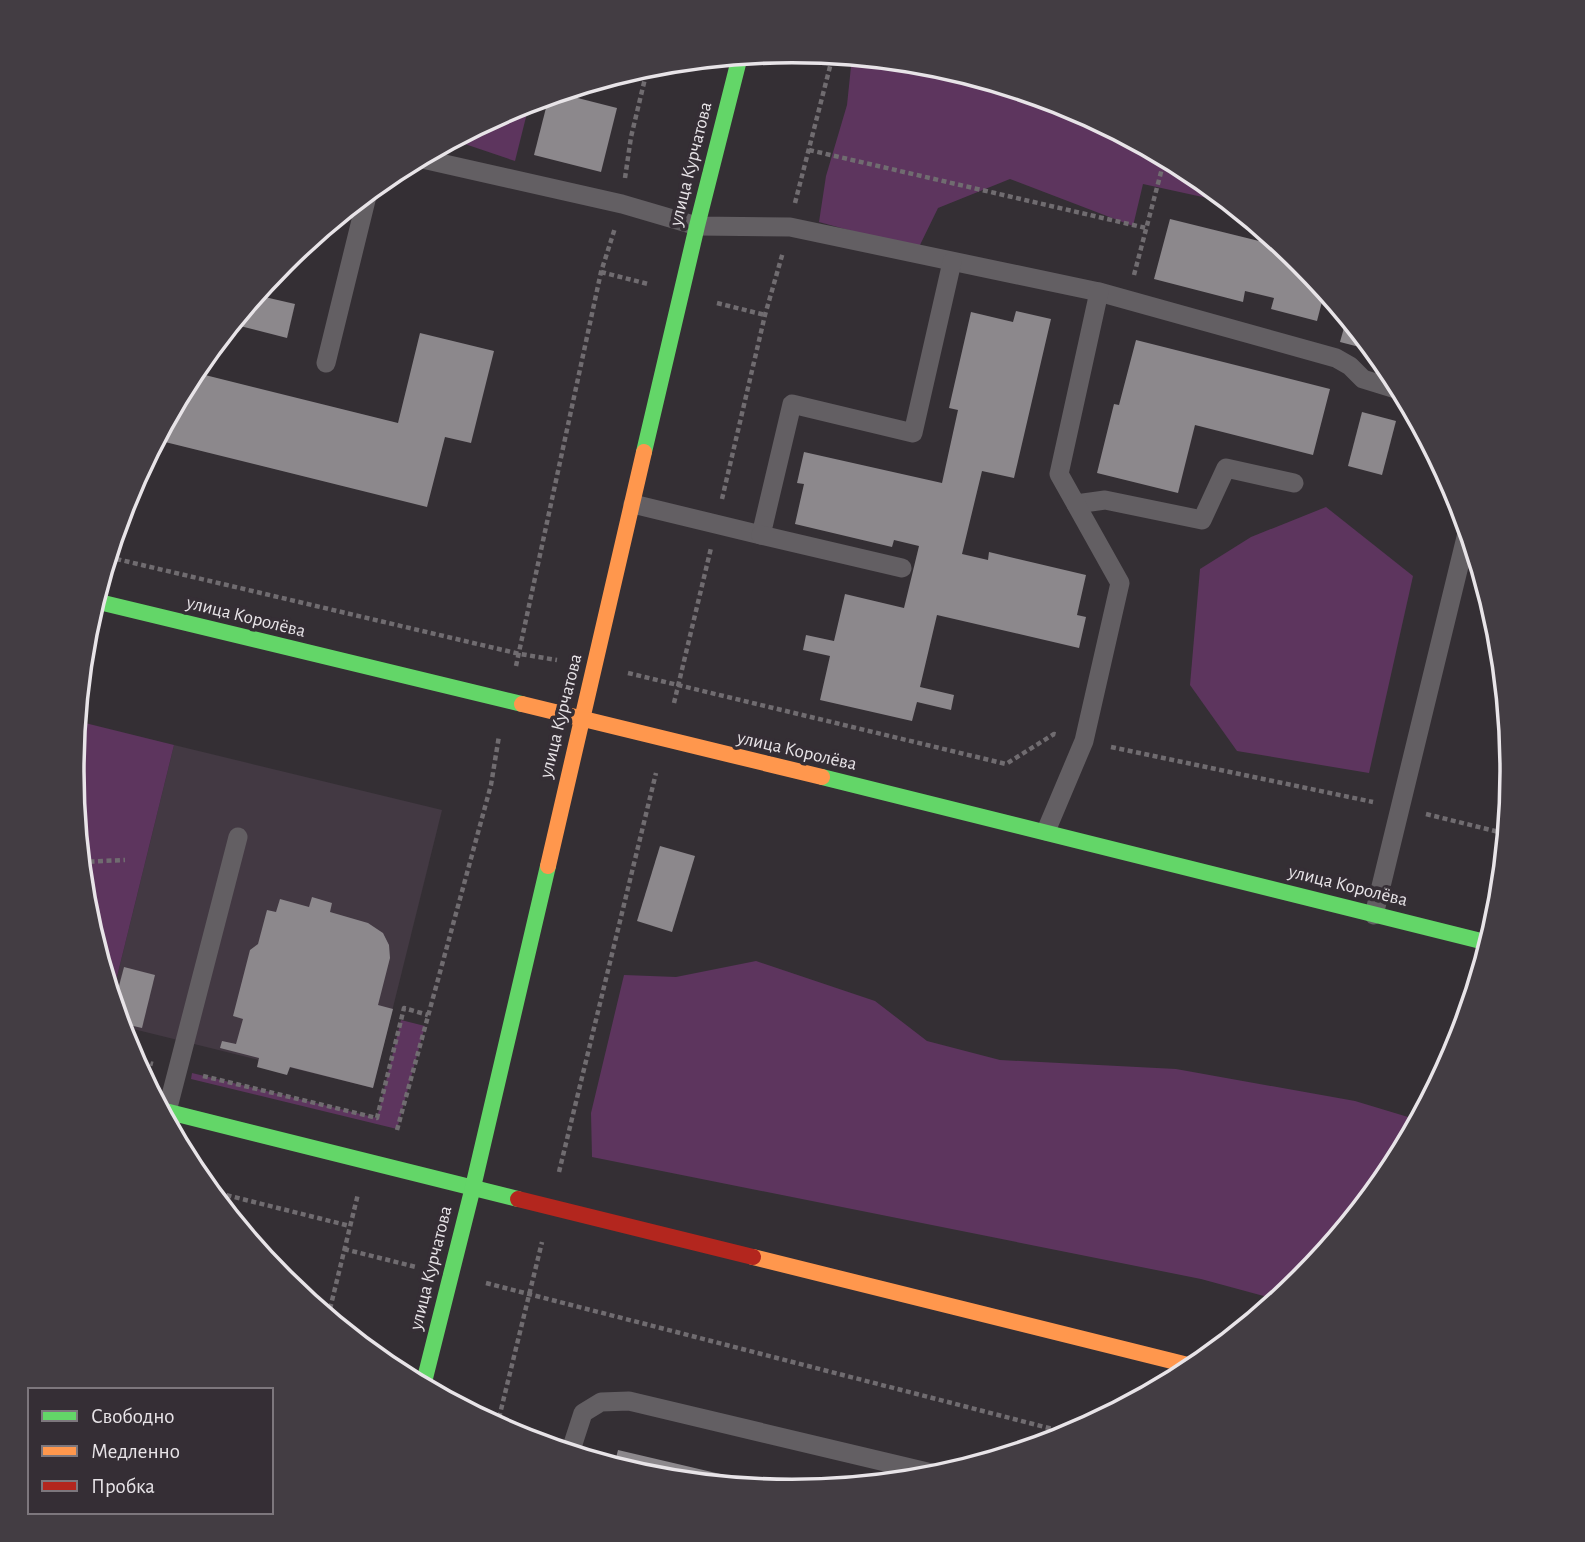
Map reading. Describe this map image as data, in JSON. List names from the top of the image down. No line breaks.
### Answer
{"streets":{"main road":["улица Курчатова","улица Королёва"]},"crossings":[["улица Курчатова","улица Королёва"]],"legend":["Свободно","Медленно","Пробка"]}
